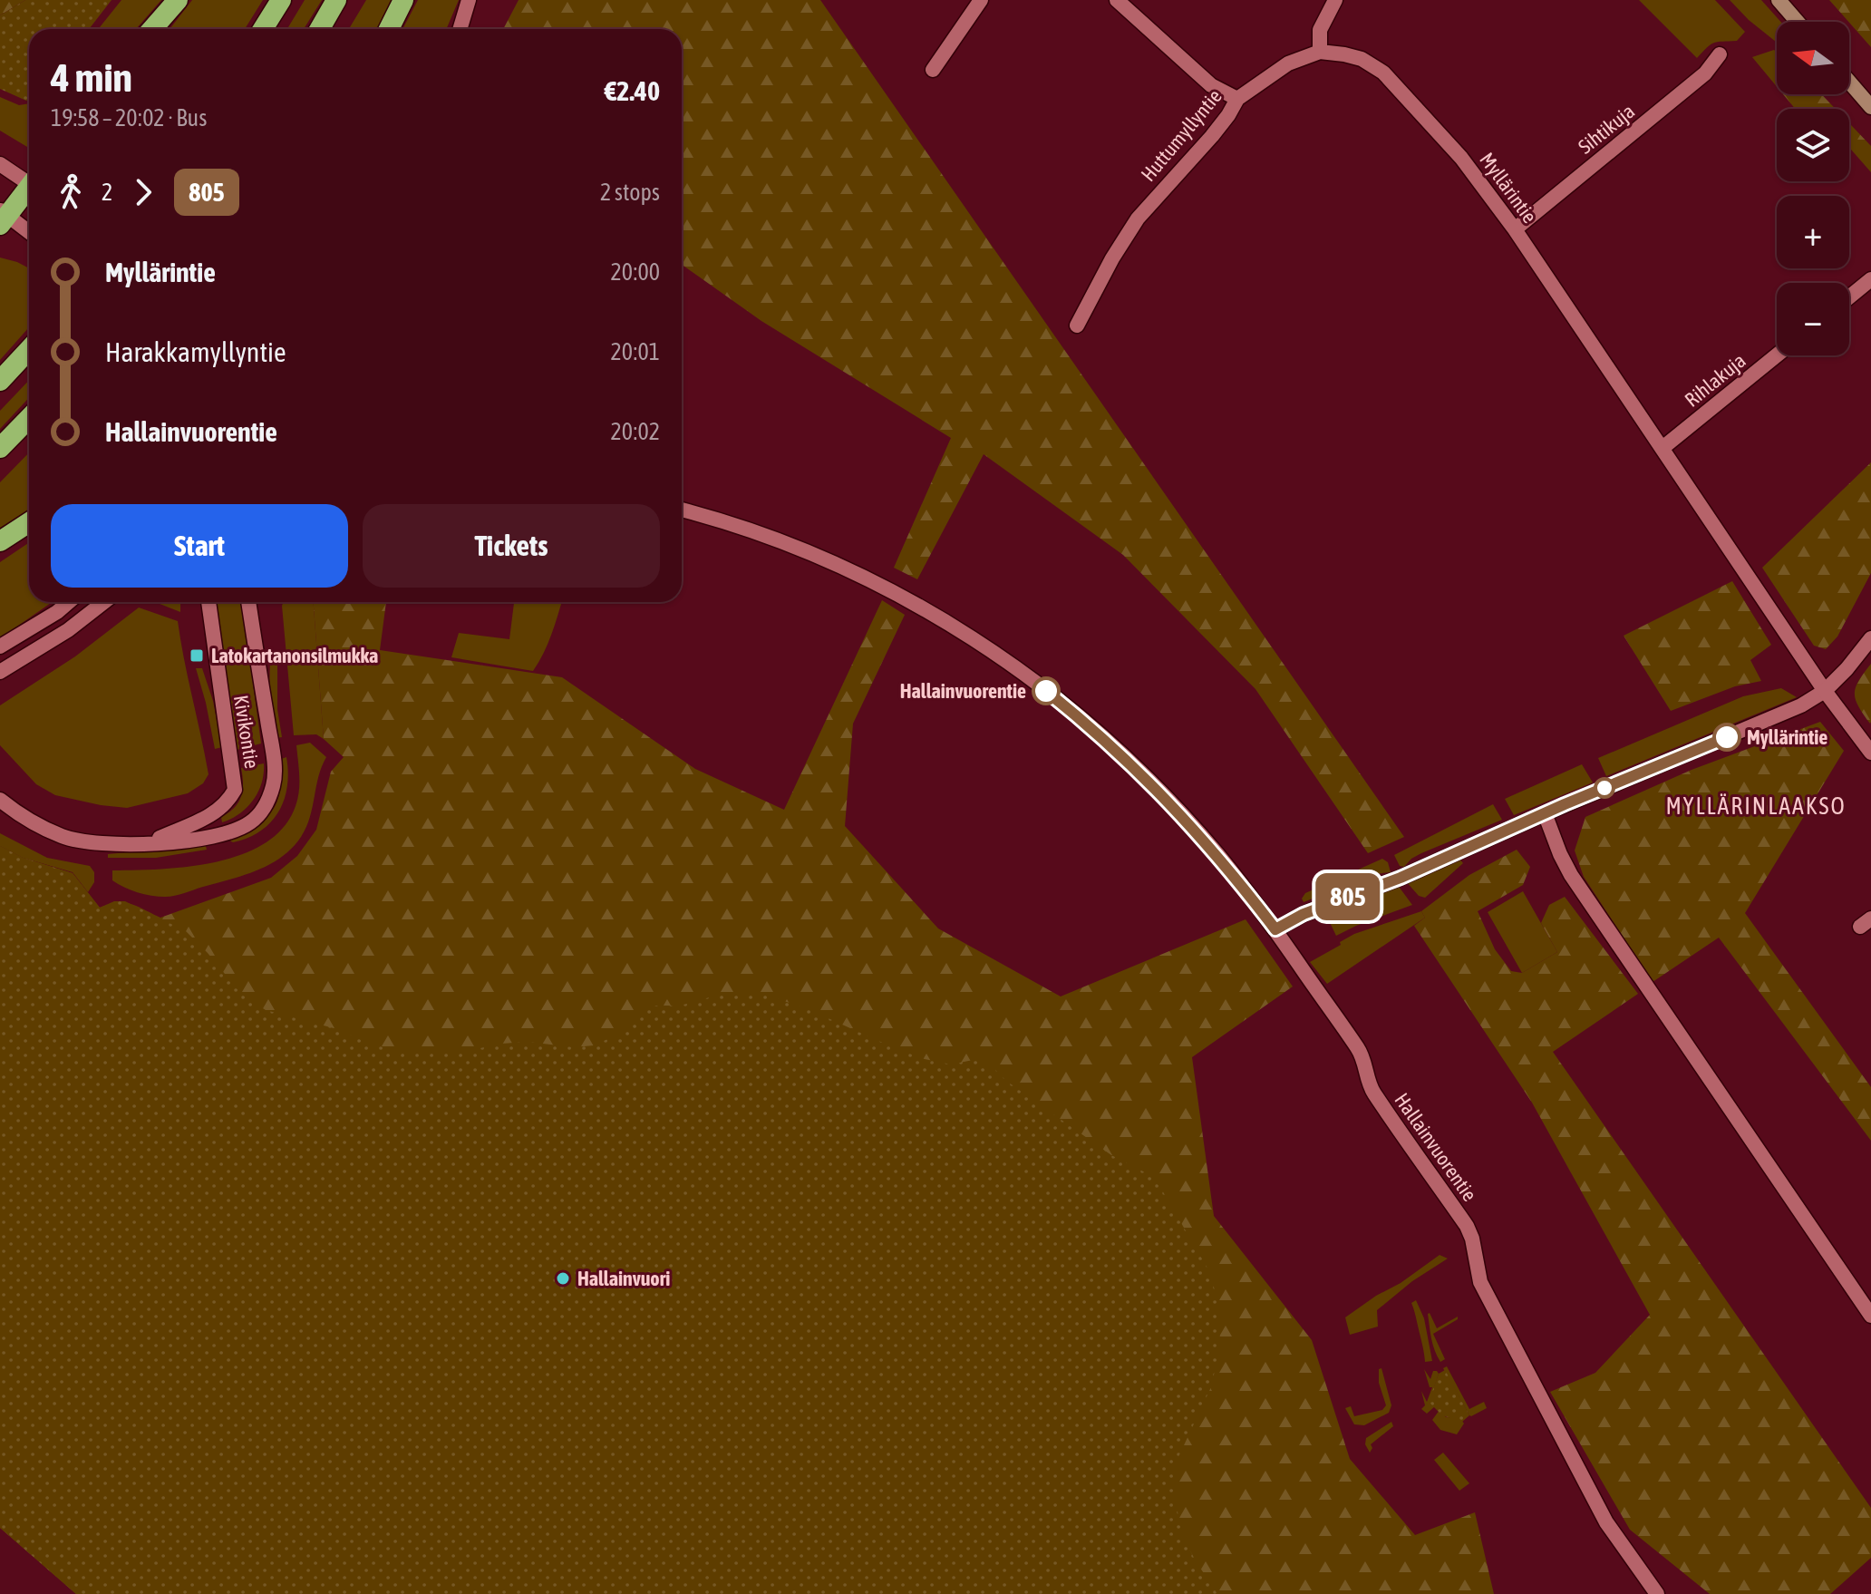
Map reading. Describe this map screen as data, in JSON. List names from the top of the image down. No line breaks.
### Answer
{"streets":{"street":["Sihtikuja","Huttumyllyntie","Myllärintie","Rihlakuja","Kivikontie","Hallainvuorentie"]},"crossings":[["Sihtikuja","Myllärintie"],["Huttumyllyntie","Myllärintie"],["Myllärintie","Rihlakuja"]],"districts":["MYLLÄRINLAAKSO"],"places":{"transit":["Latokartanonsilmukka"],"other":["Hallainvuorentie","Myllärintie","Hallainvuori"]},"lines":["bus line 805"],"north":"left","page":{"on_map":"805","map_buttons":["+","−"],"heading":["4 min","19:58 – 20:02 · Bus","€2.40"],"legs":["2","805","2 stops"],"list":[{"name":"Myllärintie","value":"20:00"},{"name":"Harakkamyllyntie","value":"20:01"},{"name":"Hallainvuorentie","value":"20:02"}],"buttons":["Start","Tickets"]}}
